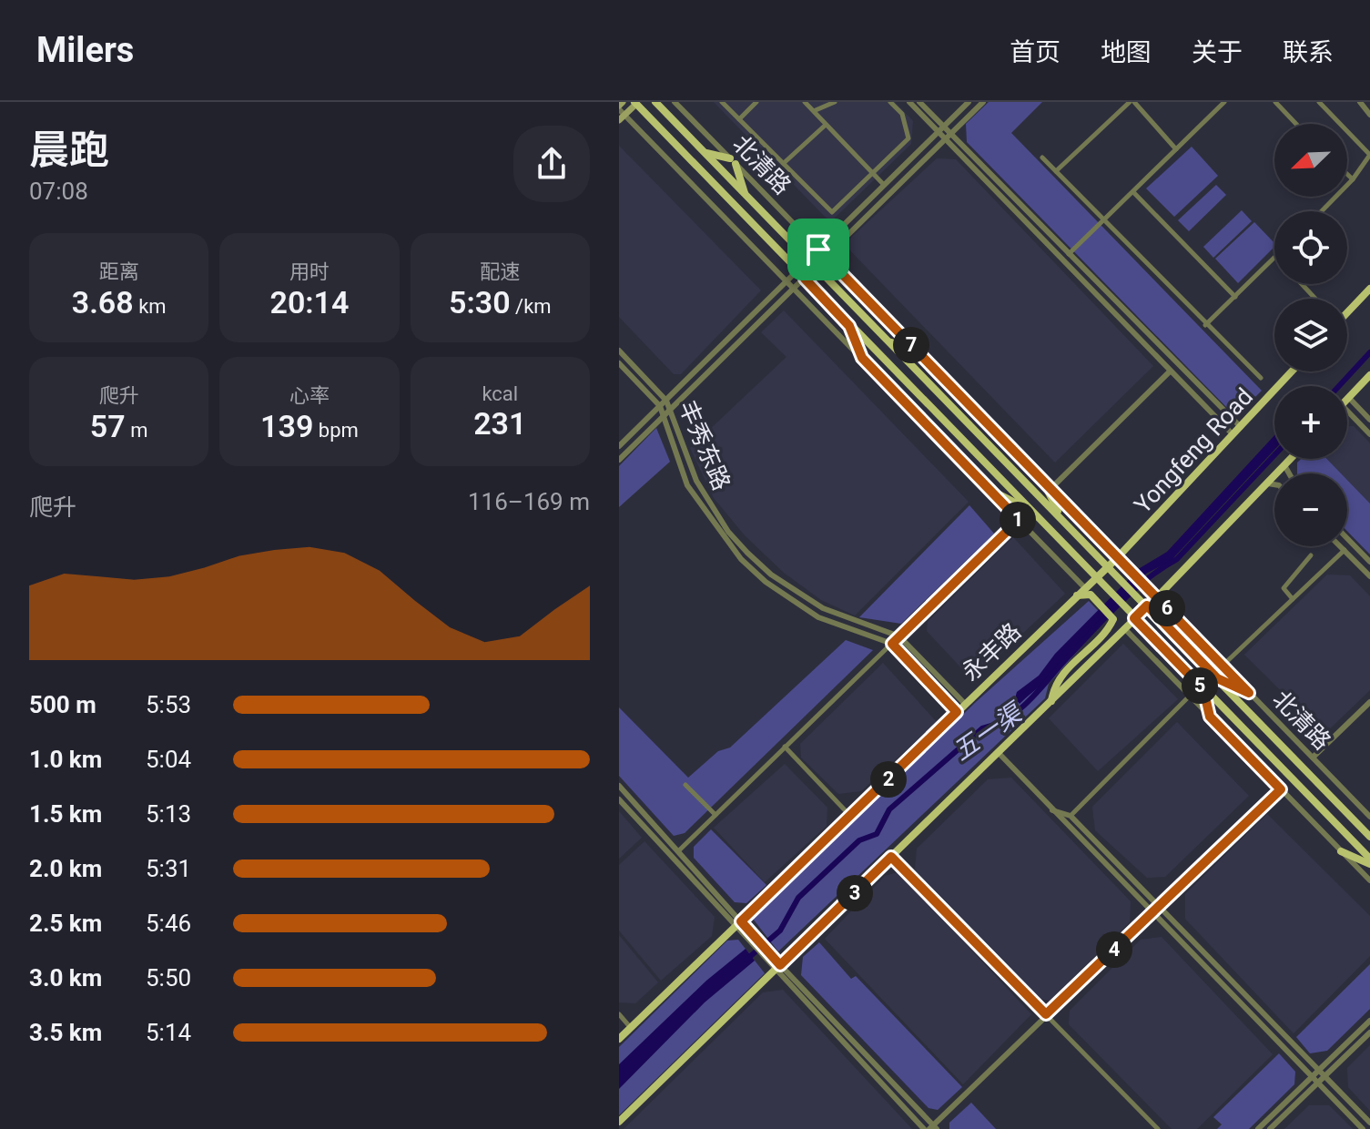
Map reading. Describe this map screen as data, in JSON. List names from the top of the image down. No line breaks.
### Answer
{"streets":{"main road":["Yongfeng Road","永丰路"],"street":["北清路","丰秀东路"]},"crossings":[["北清路","Yongfeng Road"],["丰秀东路","永丰路"],["Yongfeng Road","永丰路"]],"water":["五一渠"],"north":"bottom left","page":{"header":"Milers","nav":["首页","地图","关于","联系"],"heading":["晨跑","07:08"],"map_buttons":["+","−"],"stats":[["距离","3.68 km"],["用时","20:14"],["配速","5:30 /km"],["爬升","57 m"],["心率","139 bpm"],["kcal","231"]],"pins":["7","1","6","5","2","3","4"],"chart":["爬升","116–169 m"],"list":[{"name":"500 m","note":"5:53"},{"name":"1.0 km","note":"5:04"},{"name":"1.5 km","note":"5:13"},{"name":"2.0 km","note":"5:31"},{"name":"2.5 km","note":"5:46"},{"name":"3.0 km","note":"5:50"},{"name":"3.5 km","note":"5:14"}]}}
